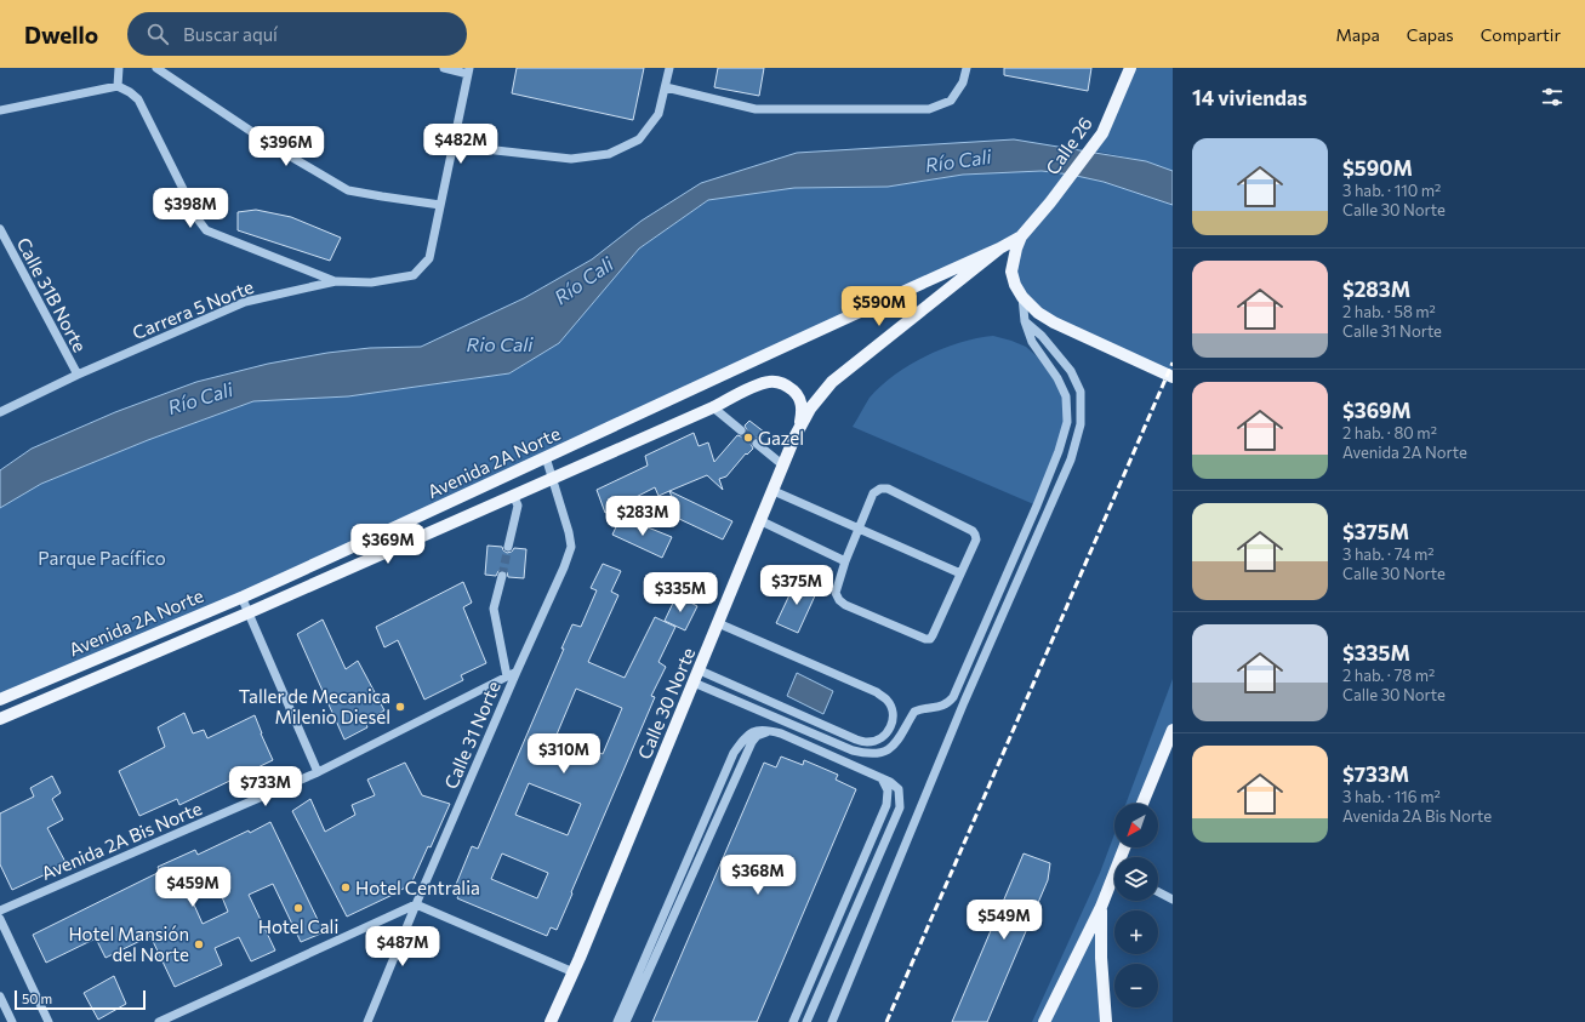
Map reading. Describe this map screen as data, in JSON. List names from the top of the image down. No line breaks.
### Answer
{"streets":{"main road":["Calle 26","Avenida 2A Norte","Calle 30 Norte"],"street":["Calle 31B Norte","Carrera 5 Norte","Calle 31 Norte","Avenida 2A Bis Norte"]},"crossings":[["Calle 26","Calle 30 Norte"],["Calle 31B Norte","Carrera 5 Norte"],["Avenida 2A Norte","Calle 30 Norte"],["Avenida 2A Norte","Calle 31 Norte"],["Calle 31 Norte","Avenida 2A Bis Norte"]],"water":["Río Cali","Rio Cali"],"parks":["Parque Pacífico"],"places":["Gazel","Taller de Mecanica Milenio Diesel","Hotel Centralia","Hotel Cali","Hotel Mansión del Norte"],"scale_bar":"50 m","north":"bottom left","page":{"header":"Dwello","search":"Buscar aquí","nav":["Mapa","Capas","Compartir"],"heading":"14 viviendas","price":["$482M","$396M","$398M","$590M","$283M","$369M","$375M","$335M","$310M","$733M","$368M","$459M","$549M","$487M"],"list":[{"name":"$590M","note":"3 hab. · 110 m² · Calle 30 Norte"},{"name":"$283M","note":"2 hab. · 58 m² · Calle 31 Norte"},{"name":"$369M","note":"2 hab. · 80 m² · Avenida 2A Norte"},{"name":"$375M","note":"3 hab. · 74 m² · Calle 30 Norte"},{"name":"$335M","note":"2 hab. · 78 m² · Calle 30 Norte"},{"name":"$733M","note":"3 hab. · 116 m² · Avenida 2A Bis Norte"}],"map_buttons":["+","−"],"scale":"50 m"}}
